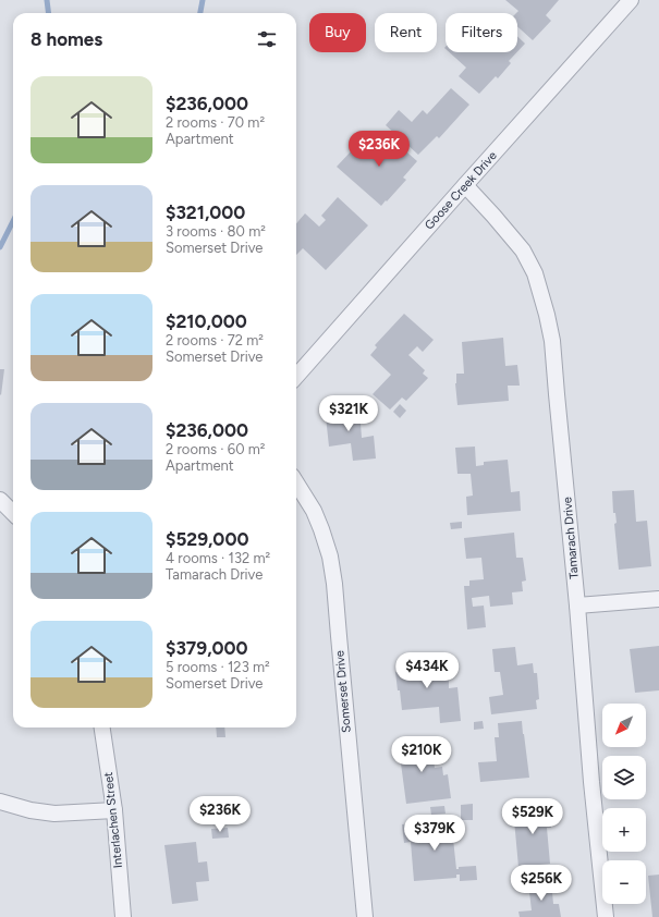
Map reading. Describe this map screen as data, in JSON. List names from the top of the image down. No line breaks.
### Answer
{"streets":{"street":["Goose Creek Drive","Tamarach Drive","Somerset Drive","Interlachen Street"]},"crossings":[["Goose Creek Drive","Tamarach Drive"]],"north":"bottom left","page":{"chip":["Buy","Rent","Filters"],"heading":"8 homes","list":[{"name":"$236,000","note":"2 rooms · 70 m² · Apartment"},{"name":"$321,000","note":"3 rooms · 80 m² · Somerset Drive"},{"name":"$210,000","note":"2 rooms · 72 m² · Somerset Drive"},{"name":"$236,000","note":"2 rooms · 60 m² · Apartment"},{"name":"$529,000","note":"4 rooms · 132 m² · Tamarach Drive"},{"name":"$379,000","note":"5 rooms · 123 m² · Somerset Drive"}],"price":["$236K","$321K","$434K","$210K","$236K","$529K","$379K","$256K"],"map_buttons":["+","−"]}}
